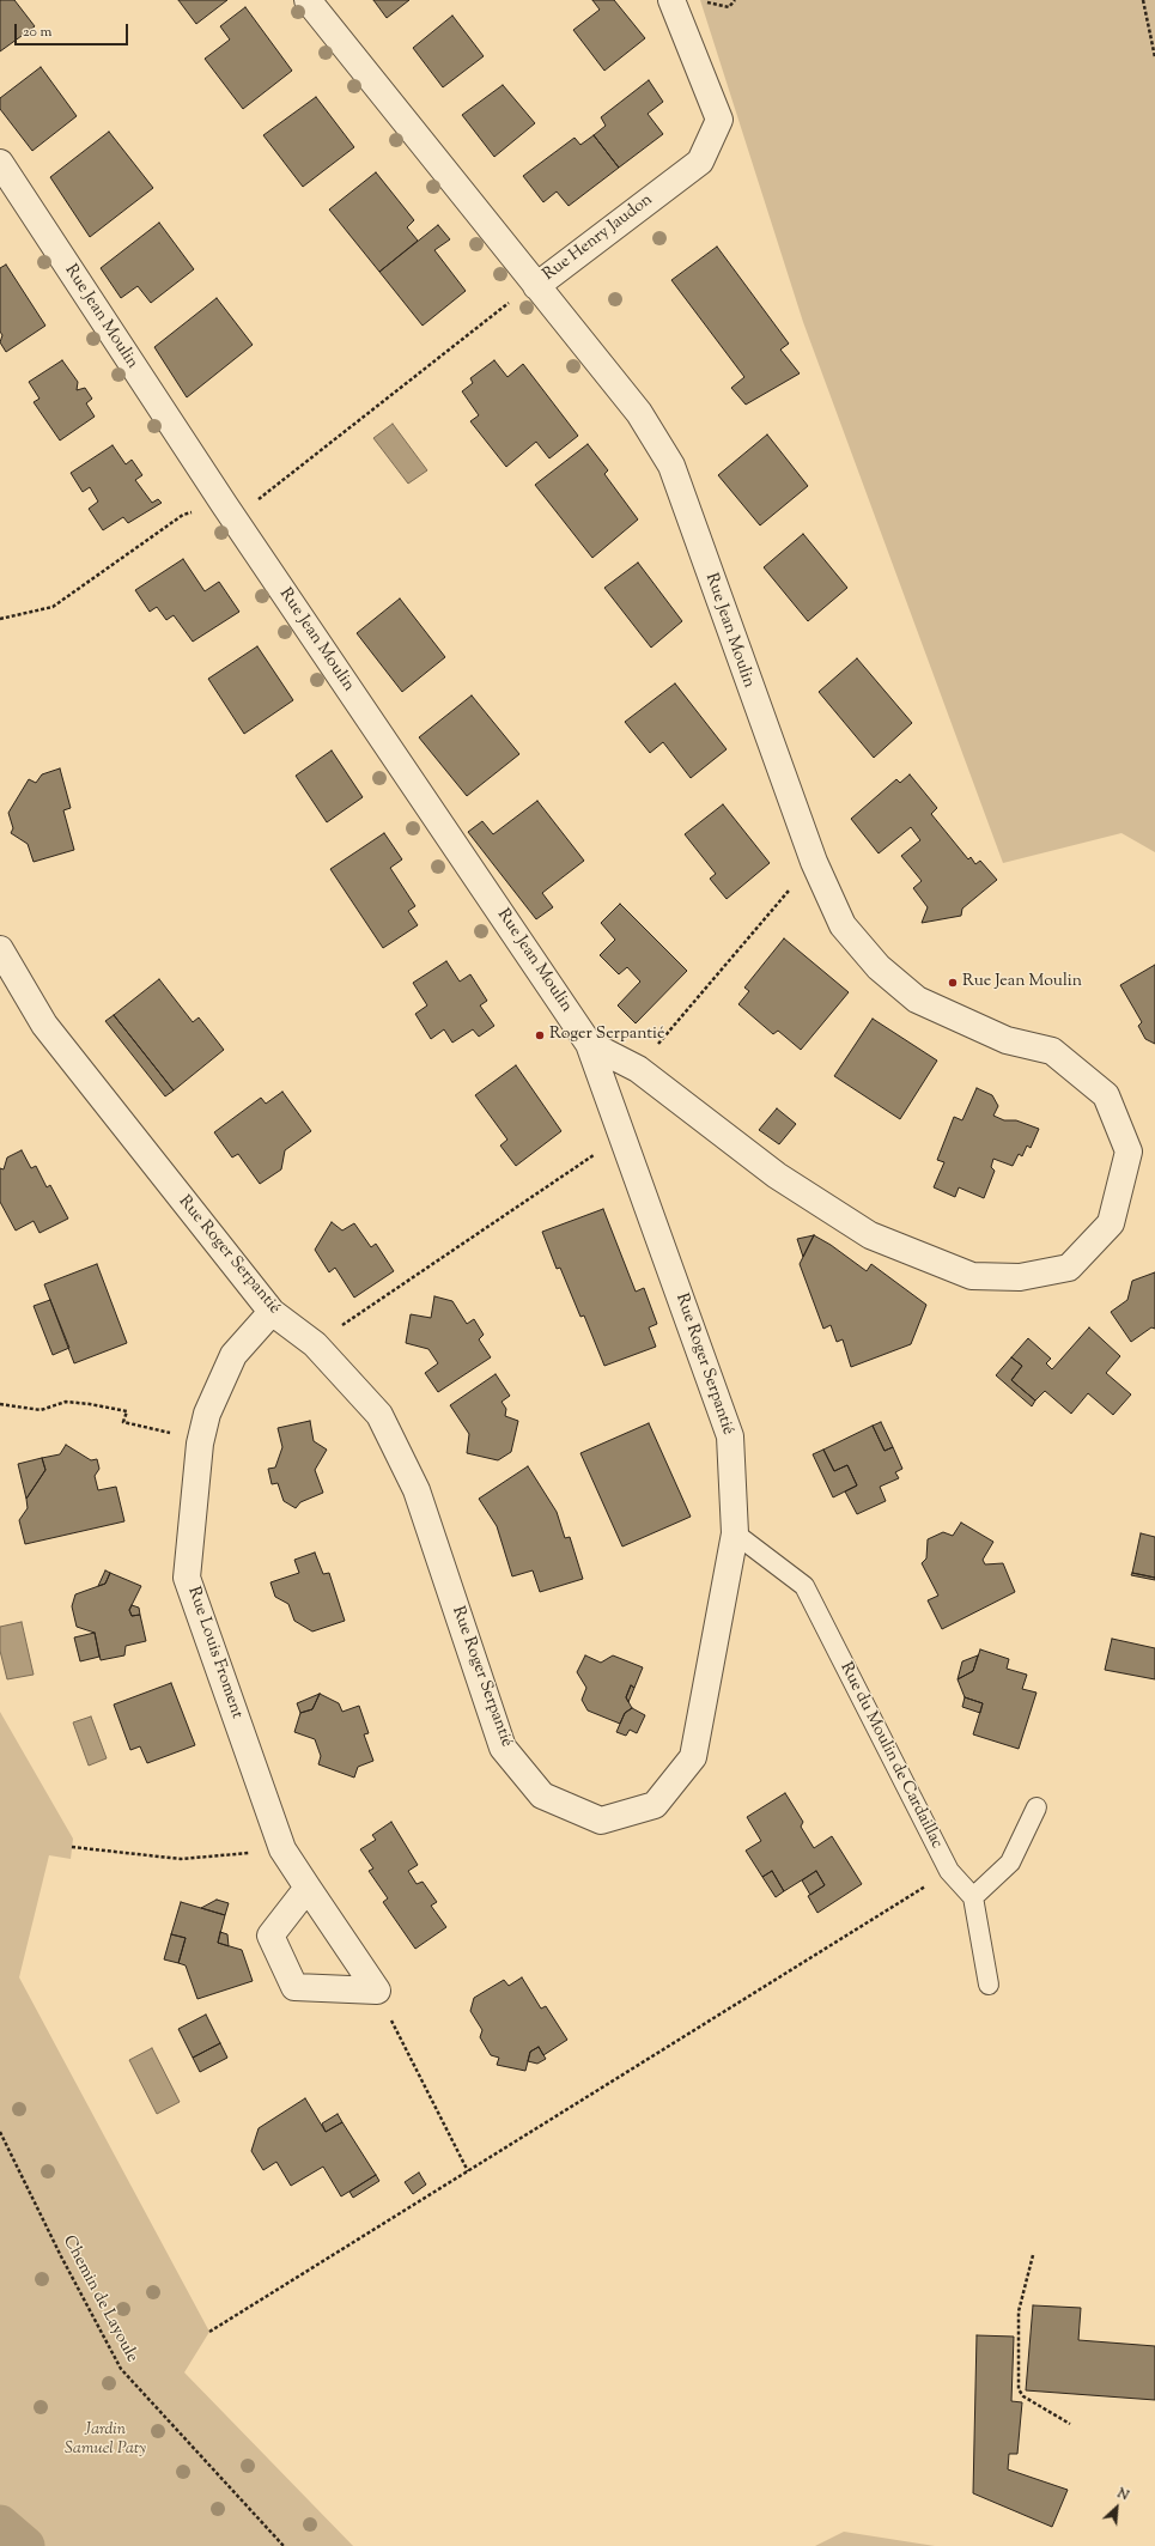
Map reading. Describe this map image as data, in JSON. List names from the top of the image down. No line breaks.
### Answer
{"streets":{"street":["Rue Henry Jaudon","Rue Jean Moulin","Rue Roger Serpantié","Rue Louis Froment"],"lane":["Rue du Moulin de Cardaillac"],"path":["Chemin de Layoule"]},"crossings":[["Rue Henry Jaudon","Rue Jean Moulin"],["Rue Jean Moulin","Rue Roger Serpantié"],["Rue Roger Serpantié","Rue Louis Froment"],["Rue Roger Serpantié","Rue du Moulin de Cardaillac"]],"parks":["Jardin Samuel Paty"],"places":["Rue Jean Moulin","Roger Serpantié"],"scale_bar":"20 m","north":"top right"}
